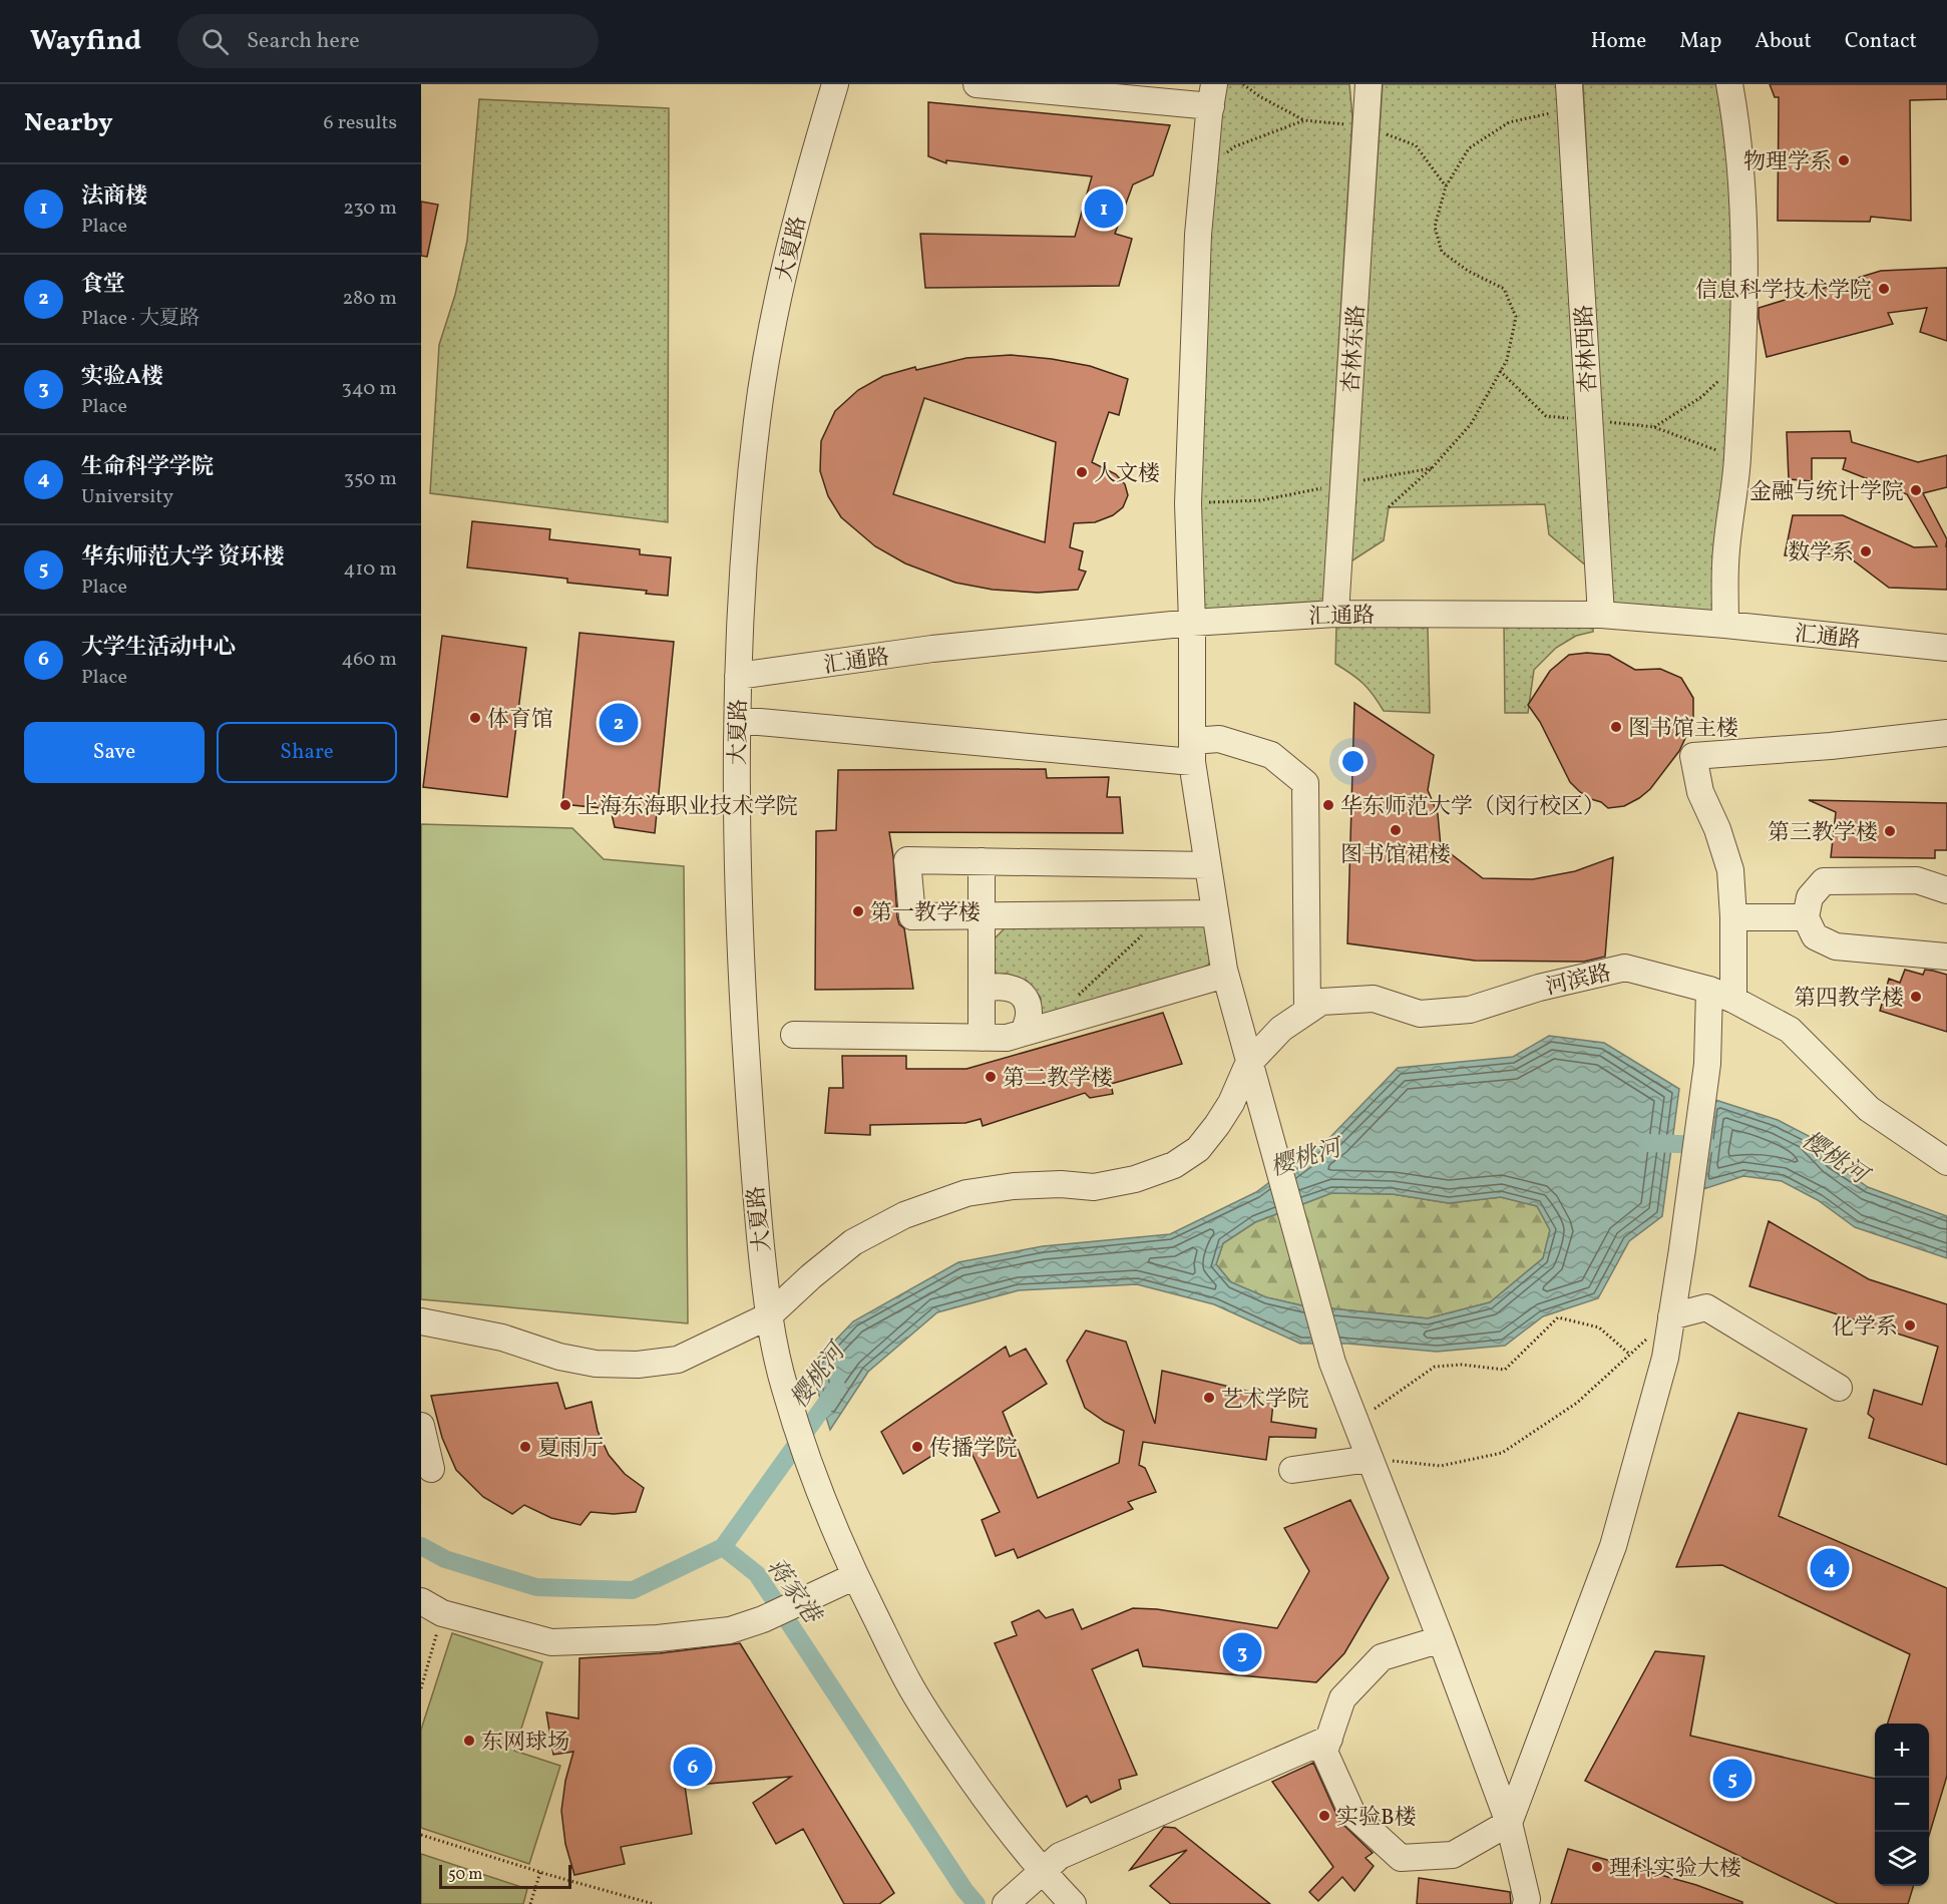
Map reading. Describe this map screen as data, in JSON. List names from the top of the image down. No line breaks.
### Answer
{"streets":{"street":["大夏路","杏林东路","杏林西路","汇通路","河滨路"]},"crossings":[["大夏路","汇通路"],["大夏路","河滨路"],["杏林东路","汇通路"],["杏林西路","汇通路"]],"water":["樱桃河","蒋家港"],"places":["物理学系","信息科学技术学院","人文楼","金融与统计学院","数学系","体育馆","图书馆主楼","上海东海职业技术学院","华东师范大学（闵行校区）","图书馆裙楼","第三教学楼","第一教学楼","第四教学楼","第二教学楼","化学系","艺术学院","夏雨厅","传播学院","东网球场","实验B楼","理科实验大楼"],"scale_bar":"50 m","page":{"header":"Wayfind","search":"Search here","nav":["Home","Map","About","Contact"],"heading":["Nearby","6 results"],"list":[{"mark":"1","name":"法商楼","note":"Place","value":"230 m"},{"mark":"2","name":"食堂","note":"Place · 大夏路","value":"280 m"},{"mark":"3","name":"实验A楼","note":"Place","value":"340 m"},{"mark":"4","name":"生命科学学院","note":"University","value":"350 m"},{"mark":"5","name":"华东师范大学 资环楼","note":"Place","value":"410 m"},{"mark":"6","name":"大学生活动中心","note":"Place","value":"460 m"}],"pins":["1","2","4","3","6","5"],"buttons":["Save","Share"],"map_buttons":["+","−"],"scale":"50 m"}}
